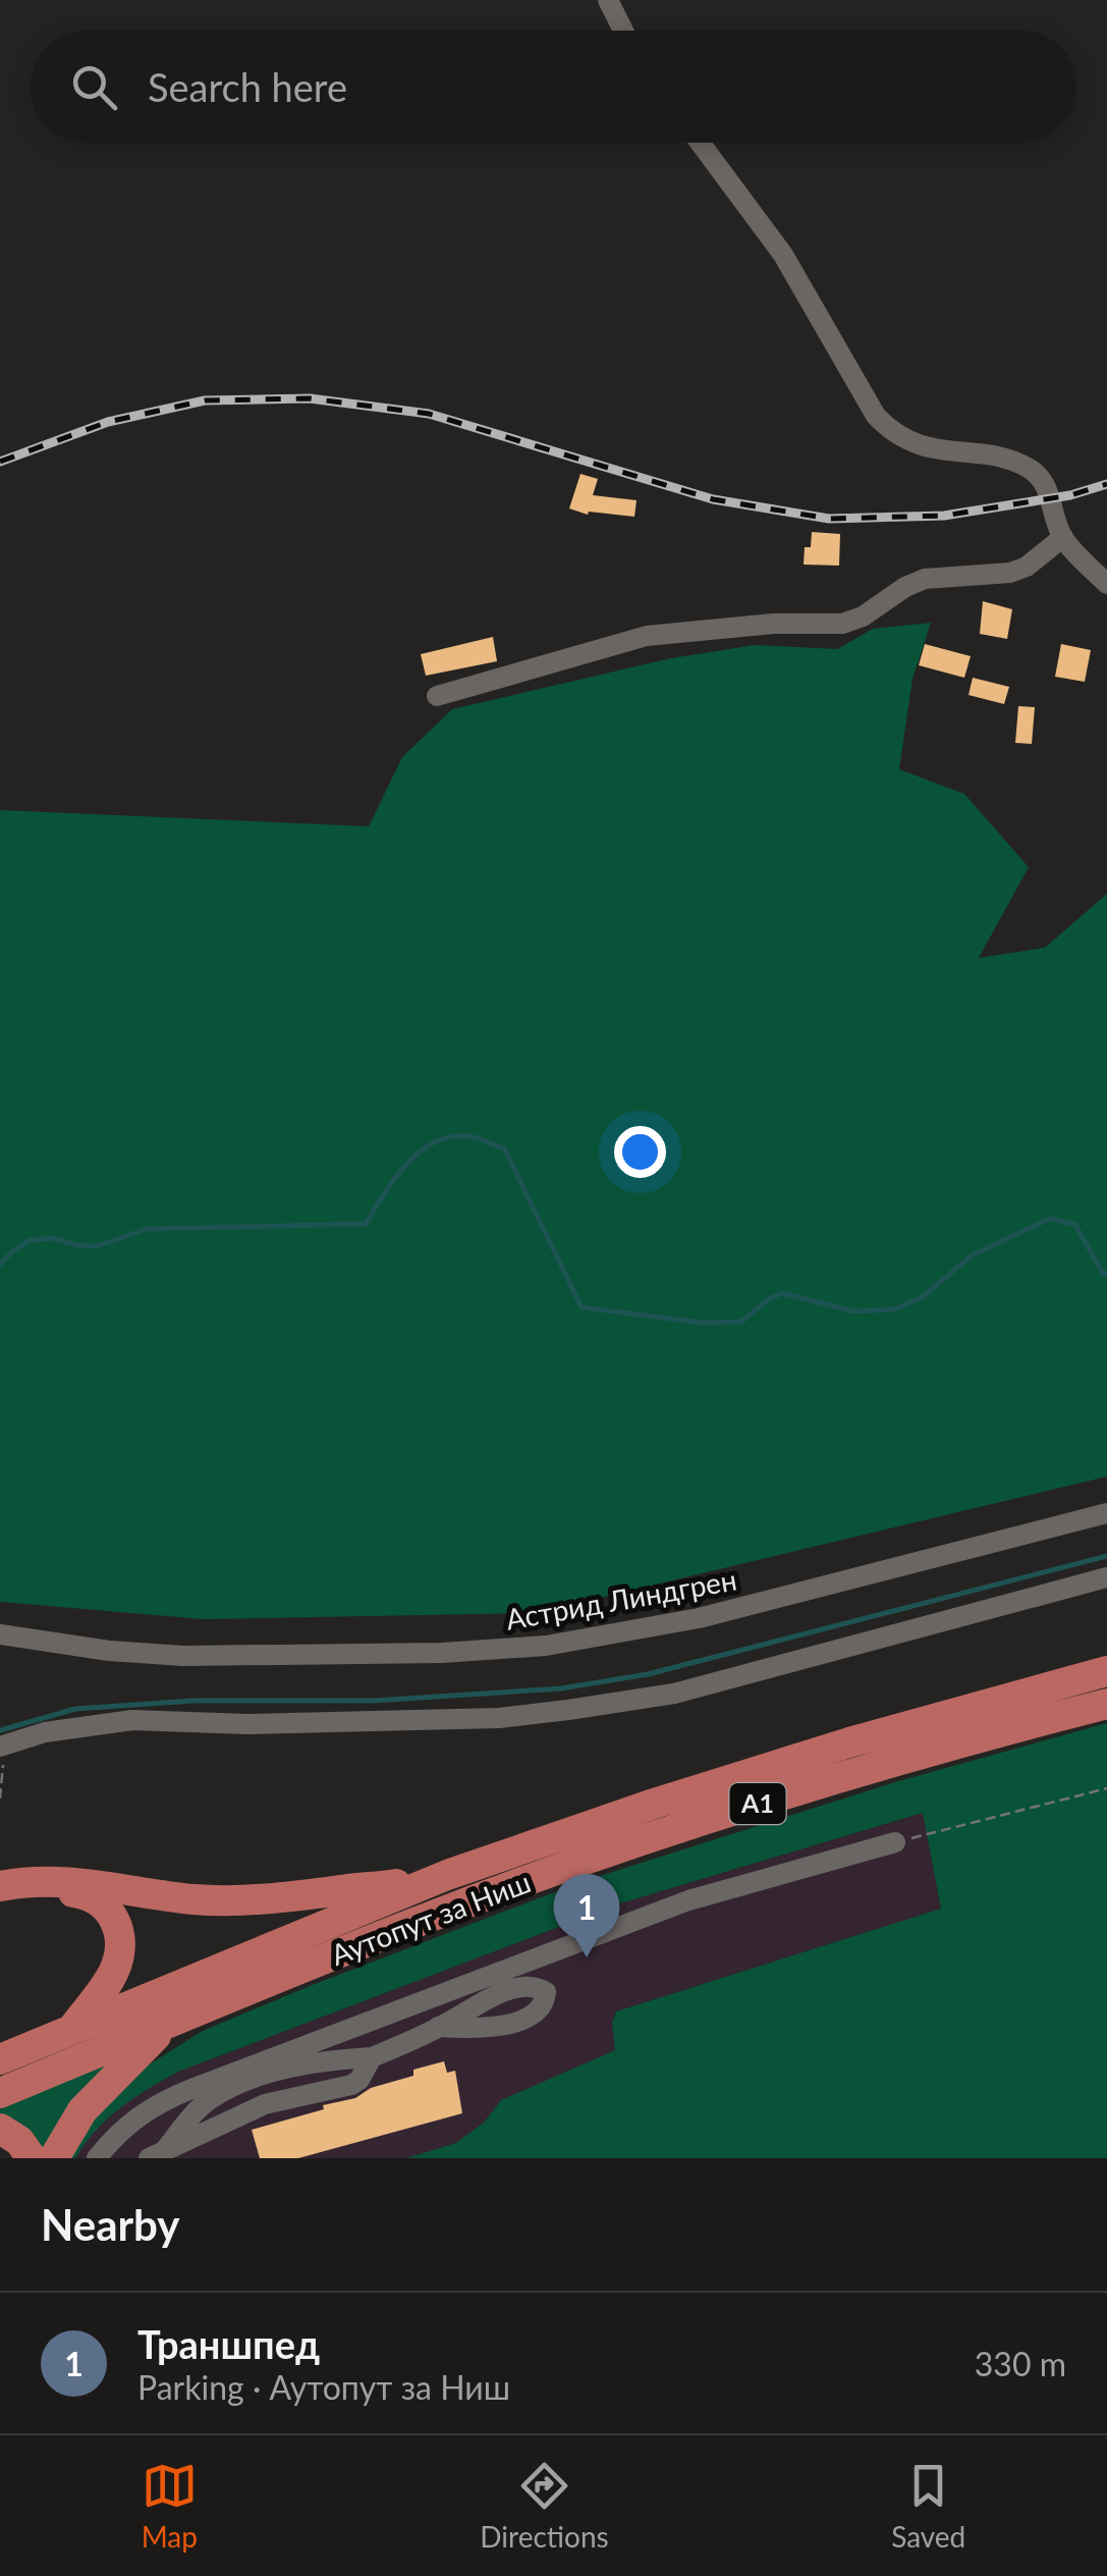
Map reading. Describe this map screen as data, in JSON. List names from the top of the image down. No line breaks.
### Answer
{"streets":{"highway":["A1","Аутопут за Ниш"],"street":["Астрид Линдгрен"]},"page":{"search":"Search here","pins":"1","heading":"Nearby","list":[{"mark":"1","name":"Траншпед","note":"Parking · Аутопут за Ниш","value":"330 m"}],"nav":["Map","Directions","Saved"]}}
